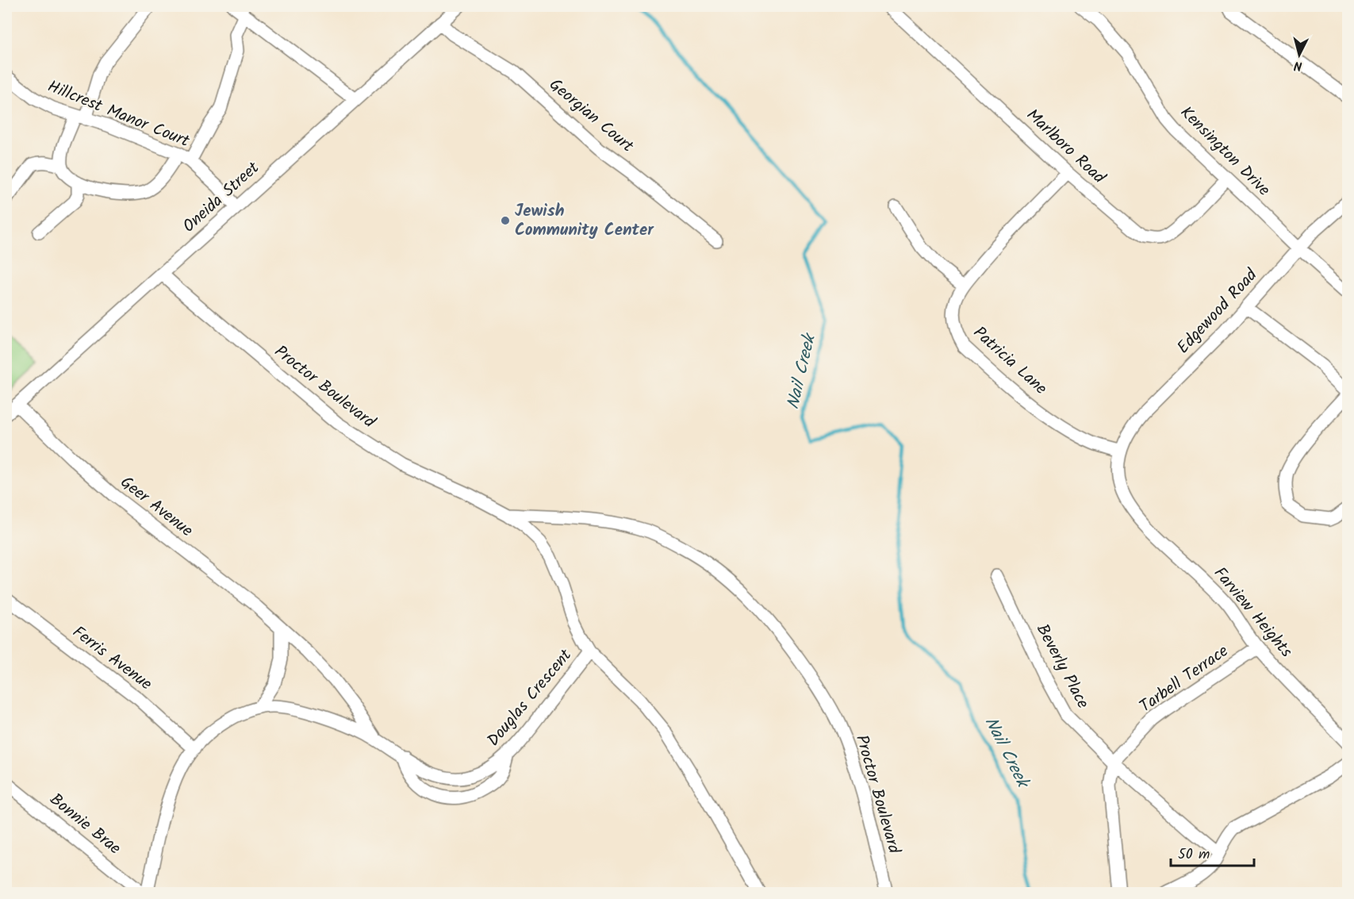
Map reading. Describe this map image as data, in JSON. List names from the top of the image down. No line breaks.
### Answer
{"streets":{"street":["Hillcrest Manor Court","Georgian Court","Marlboro Road","Kensington Drive","Oneida Street","Edgewood Road","Patricia Lane","Proctor Boulevard","Geer Avenue","Farview Heights","Ferris Avenue","Beverly Place","Tarbell Terrace","Douglas Crescent","Bonnie Brae"]},"crossings":[["Hillcrest Manor Court","Oneida Street"],["Georgian Court","Oneida Street"],["Marlboro Road","Kensington Drive"],["Marlboro Road","Patricia Lane"],["Kensington Drive","Edgewood Road"],["Oneida Street","Proctor Boulevard"],["Oneida Street","Geer Avenue"],["Edgewood Road","Patricia Lane"],["Edgewood Road","Farview Heights"],["Patricia Lane","Farview Heights"],["Proctor Boulevard","Douglas Crescent"],["Geer Avenue","Douglas Crescent"],["Farview Heights","Tarbell Terrace"],["Ferris Avenue","Douglas Crescent"],["Beverly Place","Tarbell Terrace"]],"water":["Nail Creek"],"places":["Jewish Community Center"],"scale_bar":"50 m","north":"bottom"}
